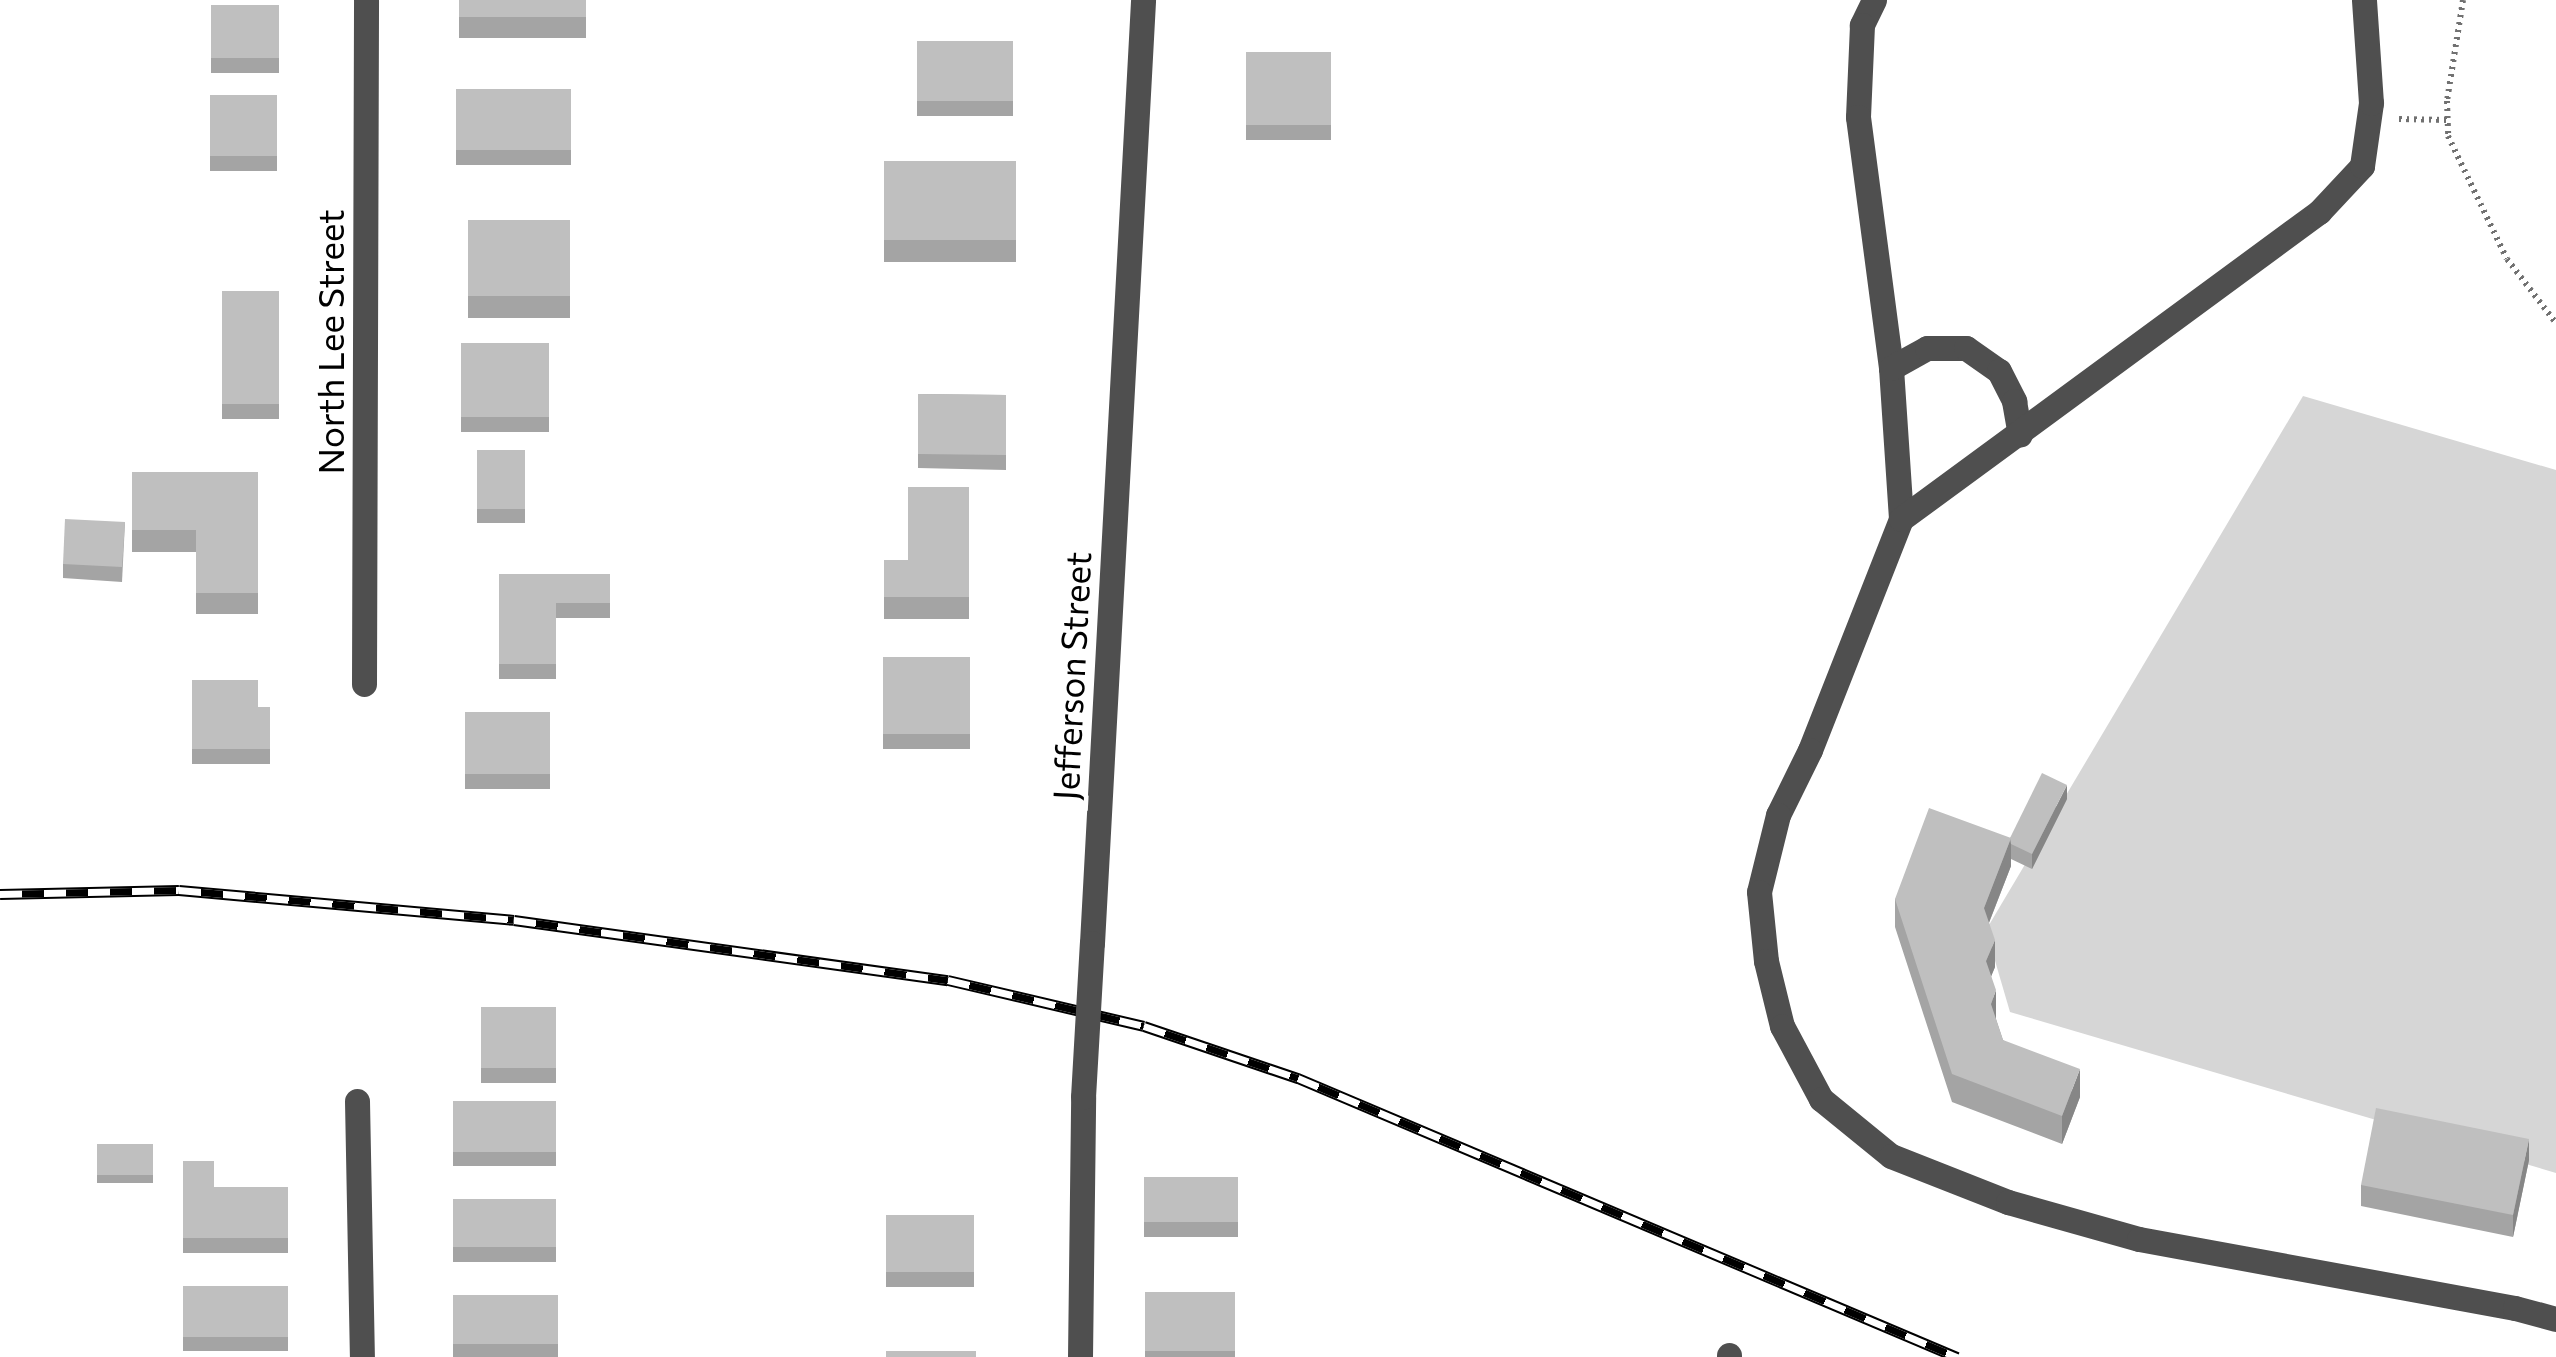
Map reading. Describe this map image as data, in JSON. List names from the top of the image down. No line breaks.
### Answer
{"streets":{"street":["North Lee Street","Jefferson Street"]}}
